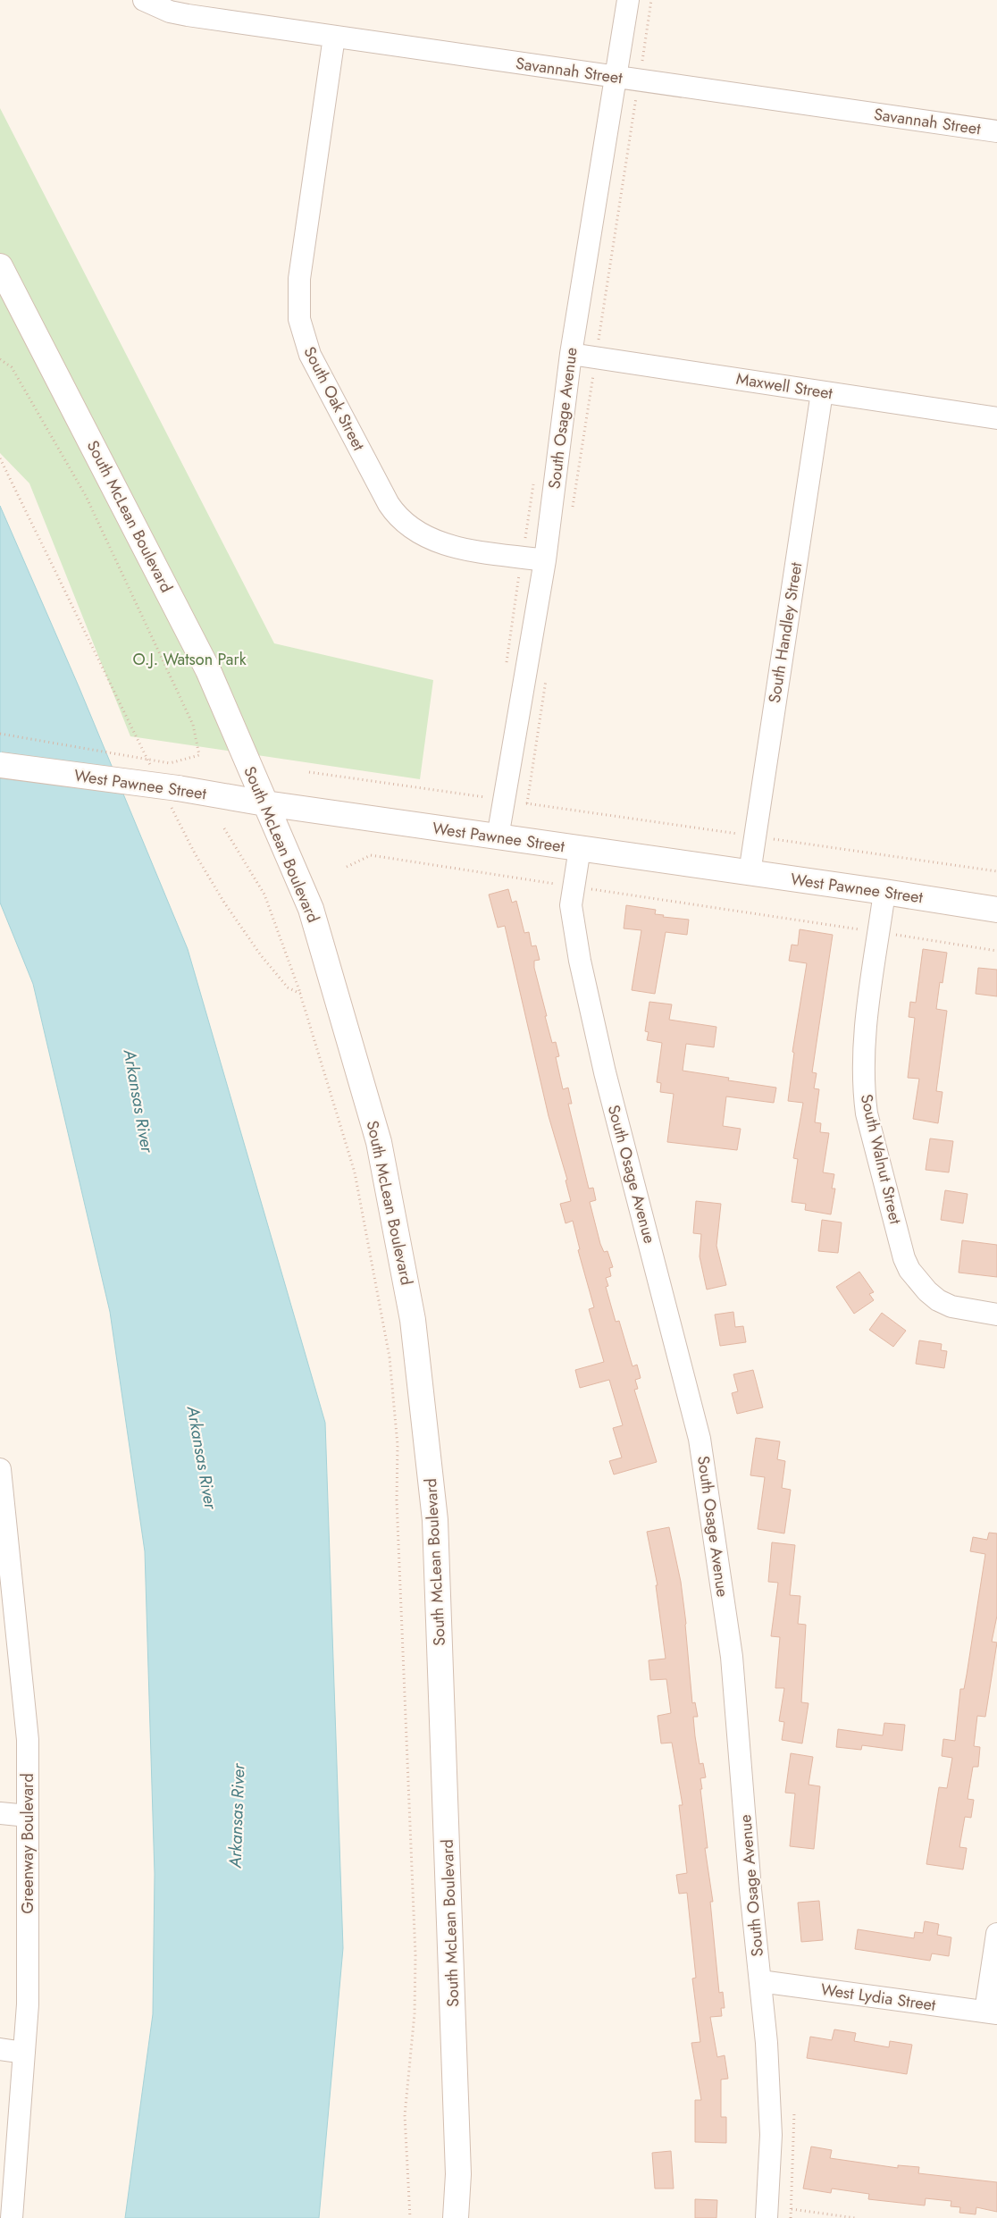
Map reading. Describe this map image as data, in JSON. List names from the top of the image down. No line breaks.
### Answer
{"streets":{"main road":["South McLean Boulevard","West Pawnee Street"],"street":["Savannah Street","Maxwell Street","South Oak Street","South Osage Avenue","South Handley Street","South Walnut Street","Greenway Boulevard","West Lydia Street"]},"crossings":[["Savannah Street","South Oak Street"],["Savannah Street","South Osage Avenue"],["Maxwell Street","South Osage Avenue"],["Maxwell Street","South Handley Street"],["South Oak Street","South Osage Avenue"],["South Osage Avenue","West Pawnee Street"],["South Osage Avenue","West Lydia Street"],["South McLean Boulevard","West Pawnee Street"],["South Handley Street","West Pawnee Street"],["West Pawnee Street","South Walnut Street"]],"water":["Arkansas River"],"parks":["O.J. Watson Park"]}
